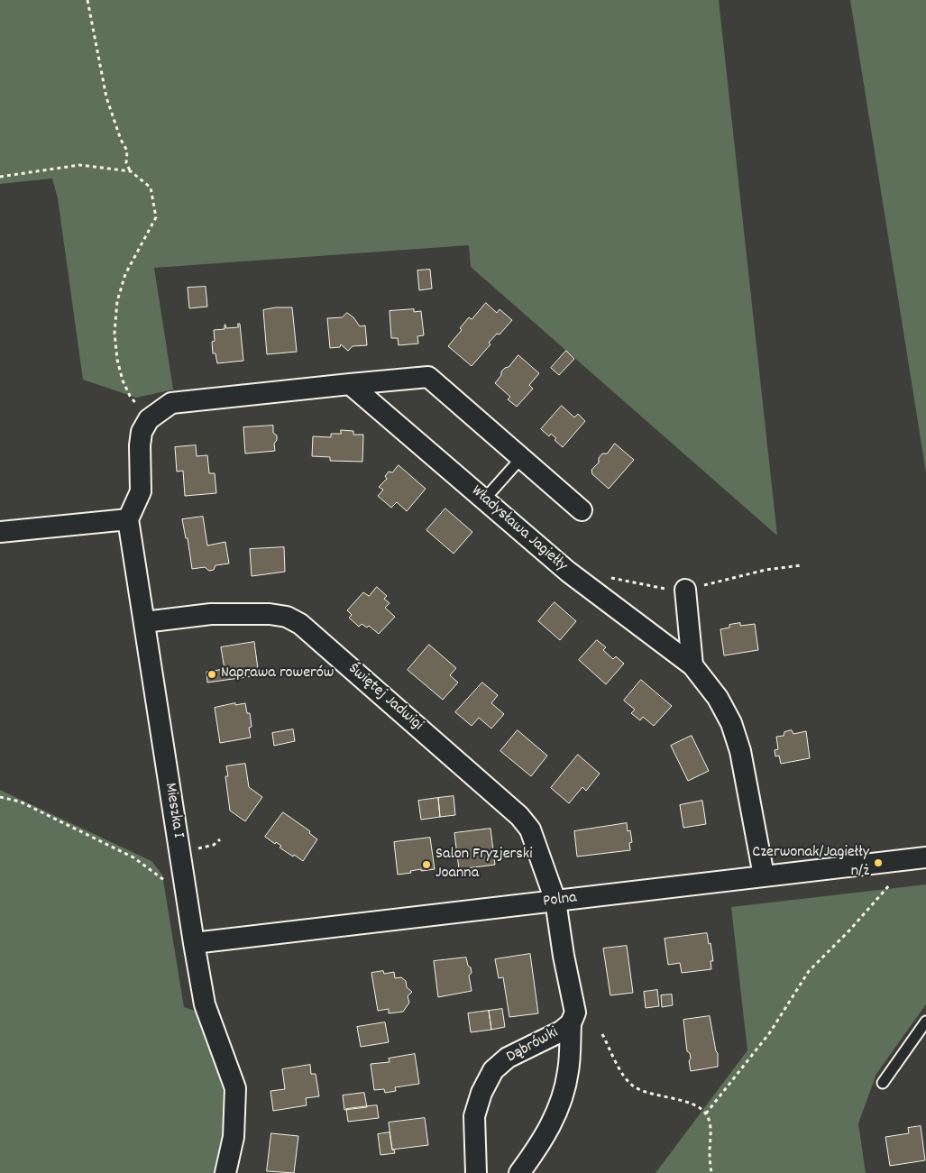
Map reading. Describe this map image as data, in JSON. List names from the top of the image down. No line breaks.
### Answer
{"streets":{"street":["Władysława Jagiełły","Świętej Jadwigi","Mieszka I","Polna","Dąbrówki"]},"crossings":[["Władysława Jagiełły","Polna"],["Świętej Jadwigi","Mieszka I"],["Świętej Jadwigi","Polna"],["Świętej Jadwigi","Dąbrówki"],["Mieszka I","Polna"],["Polna","Dąbrówki"]],"places":["Naprawa rowerów","Czerwonak/Jagiełły n/ż","Salon Fryzjerski Joanna"]}
